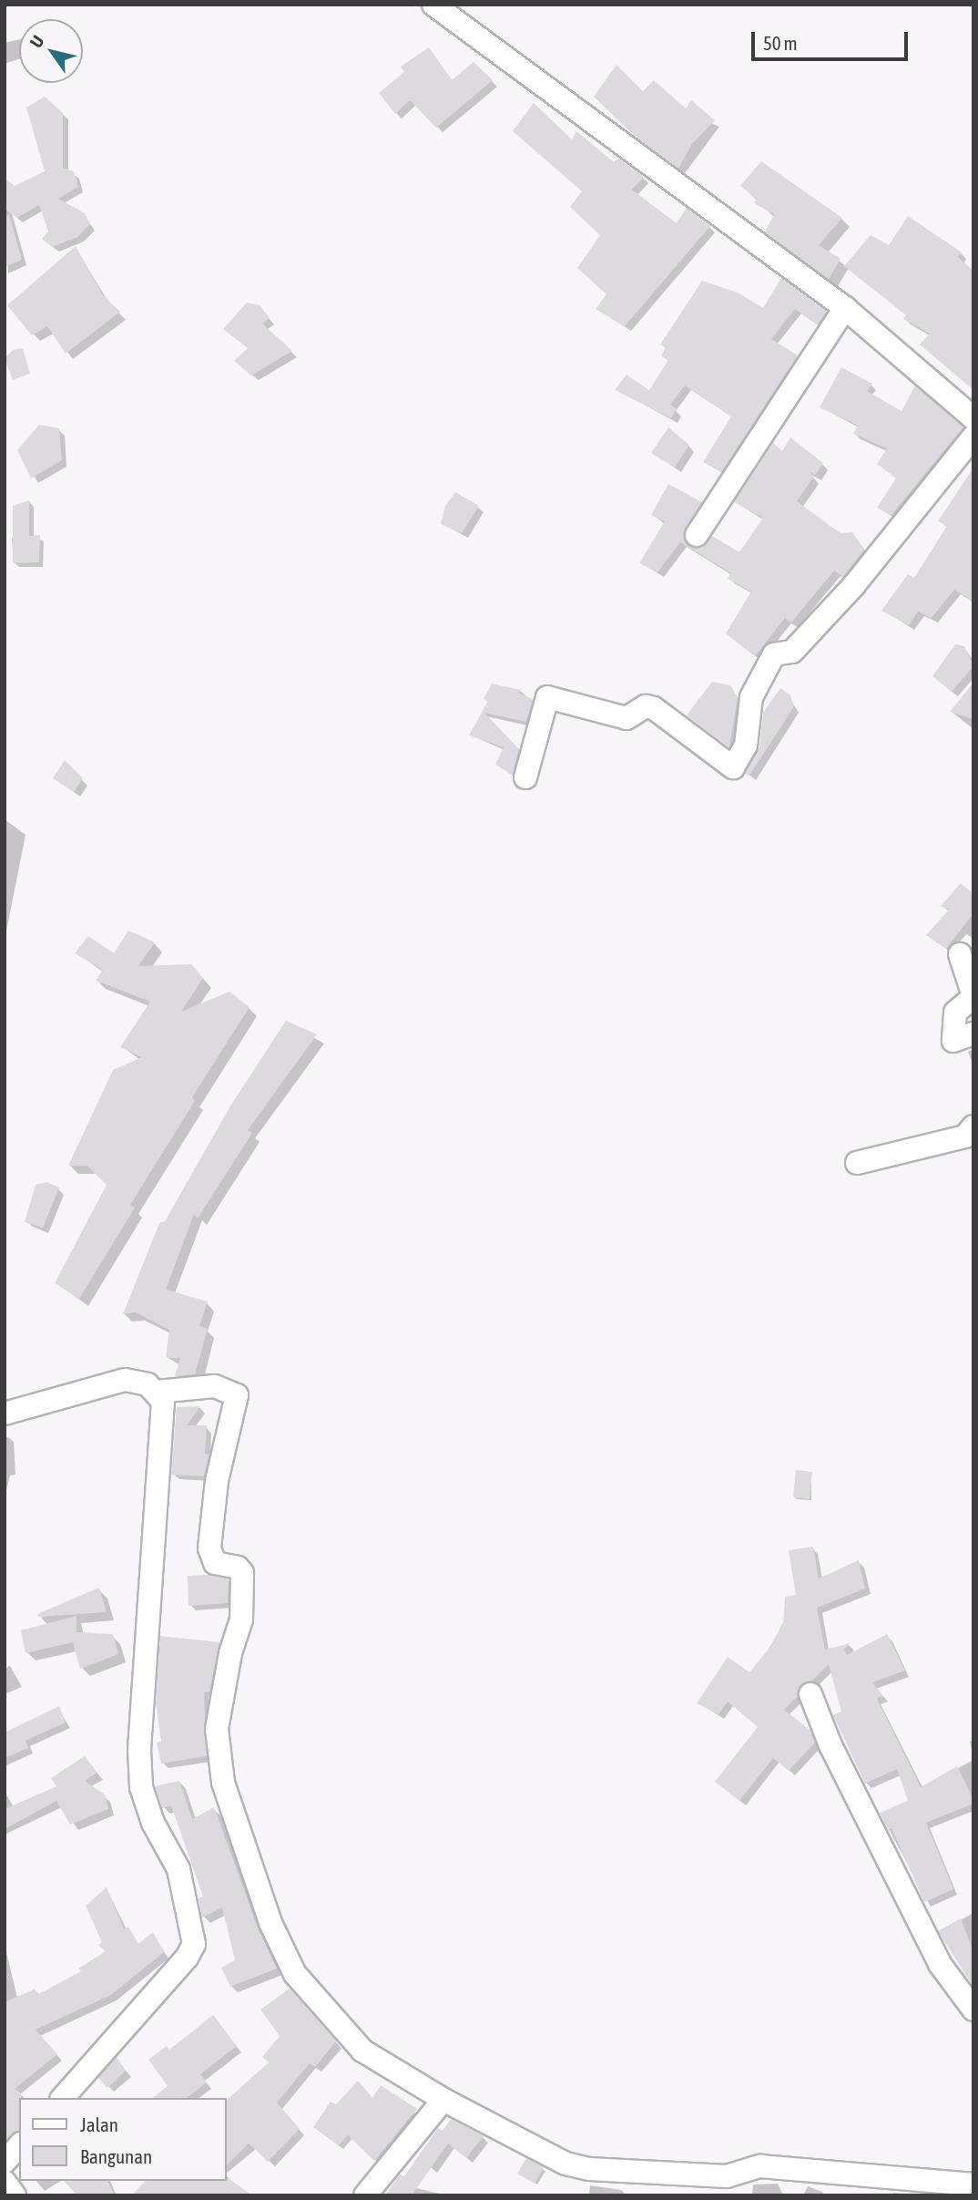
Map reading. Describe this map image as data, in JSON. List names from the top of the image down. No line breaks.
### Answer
{"legend":["Jalan","Bangunan"],"scale_bar":"50 m","north":"top left"}
